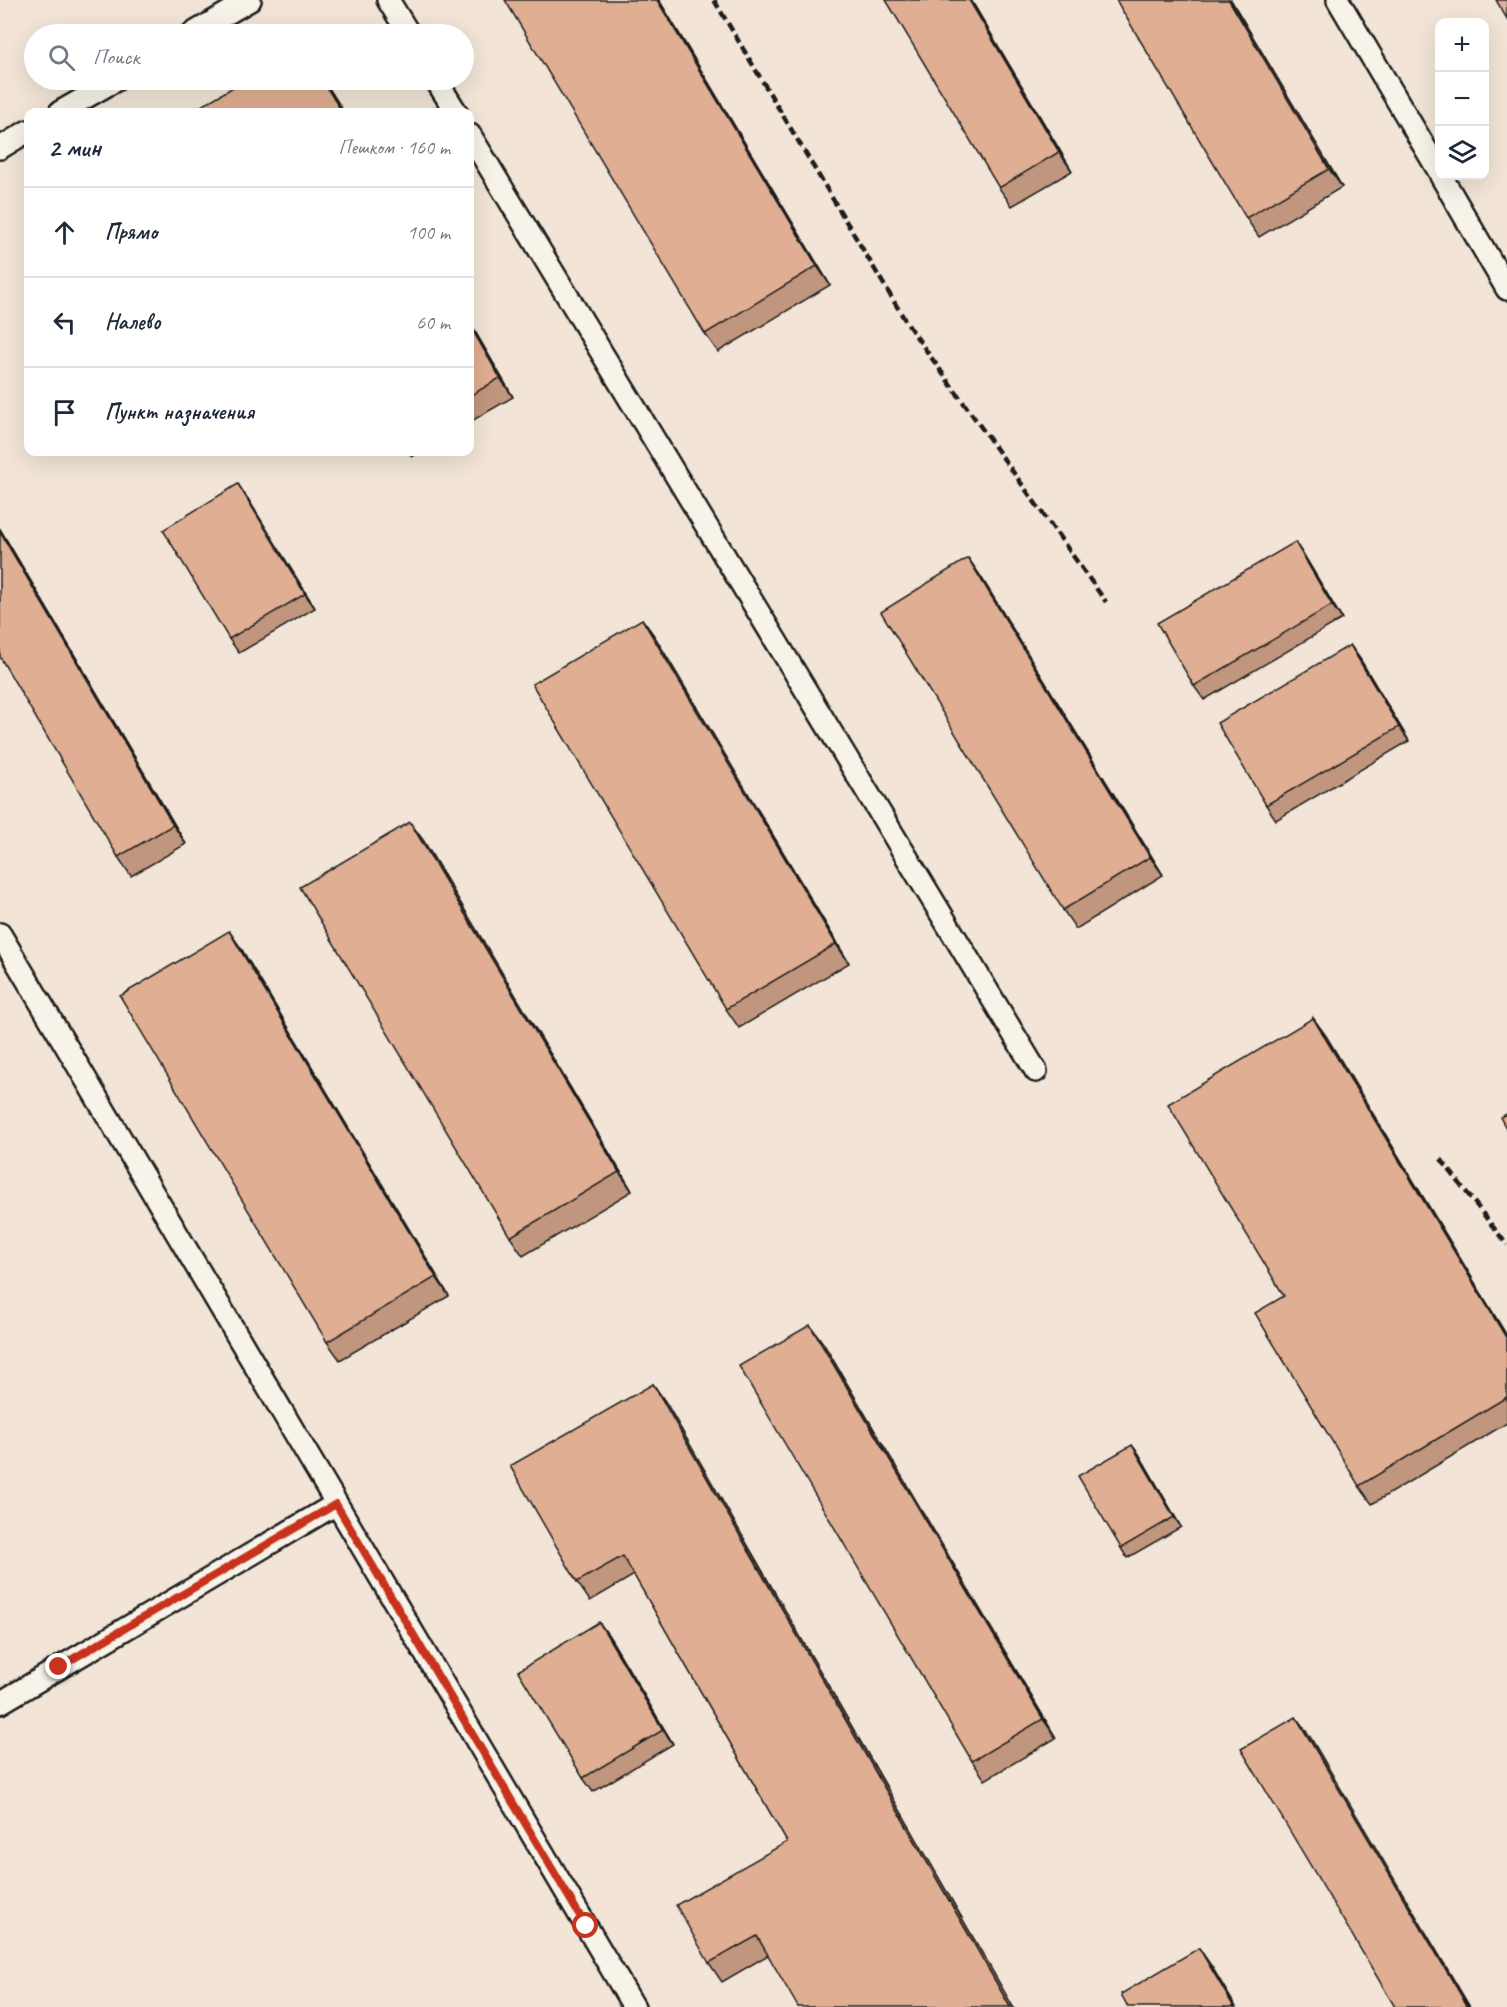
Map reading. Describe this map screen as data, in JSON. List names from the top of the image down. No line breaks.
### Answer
{"page":{"map_buttons":["+","−"],"search":"Поиск","heading":["2 мин","Пешком · 160 m"],"list":[["Прямо","100 m"],["Налево","60 m"],"Пункт назначения"]}}
